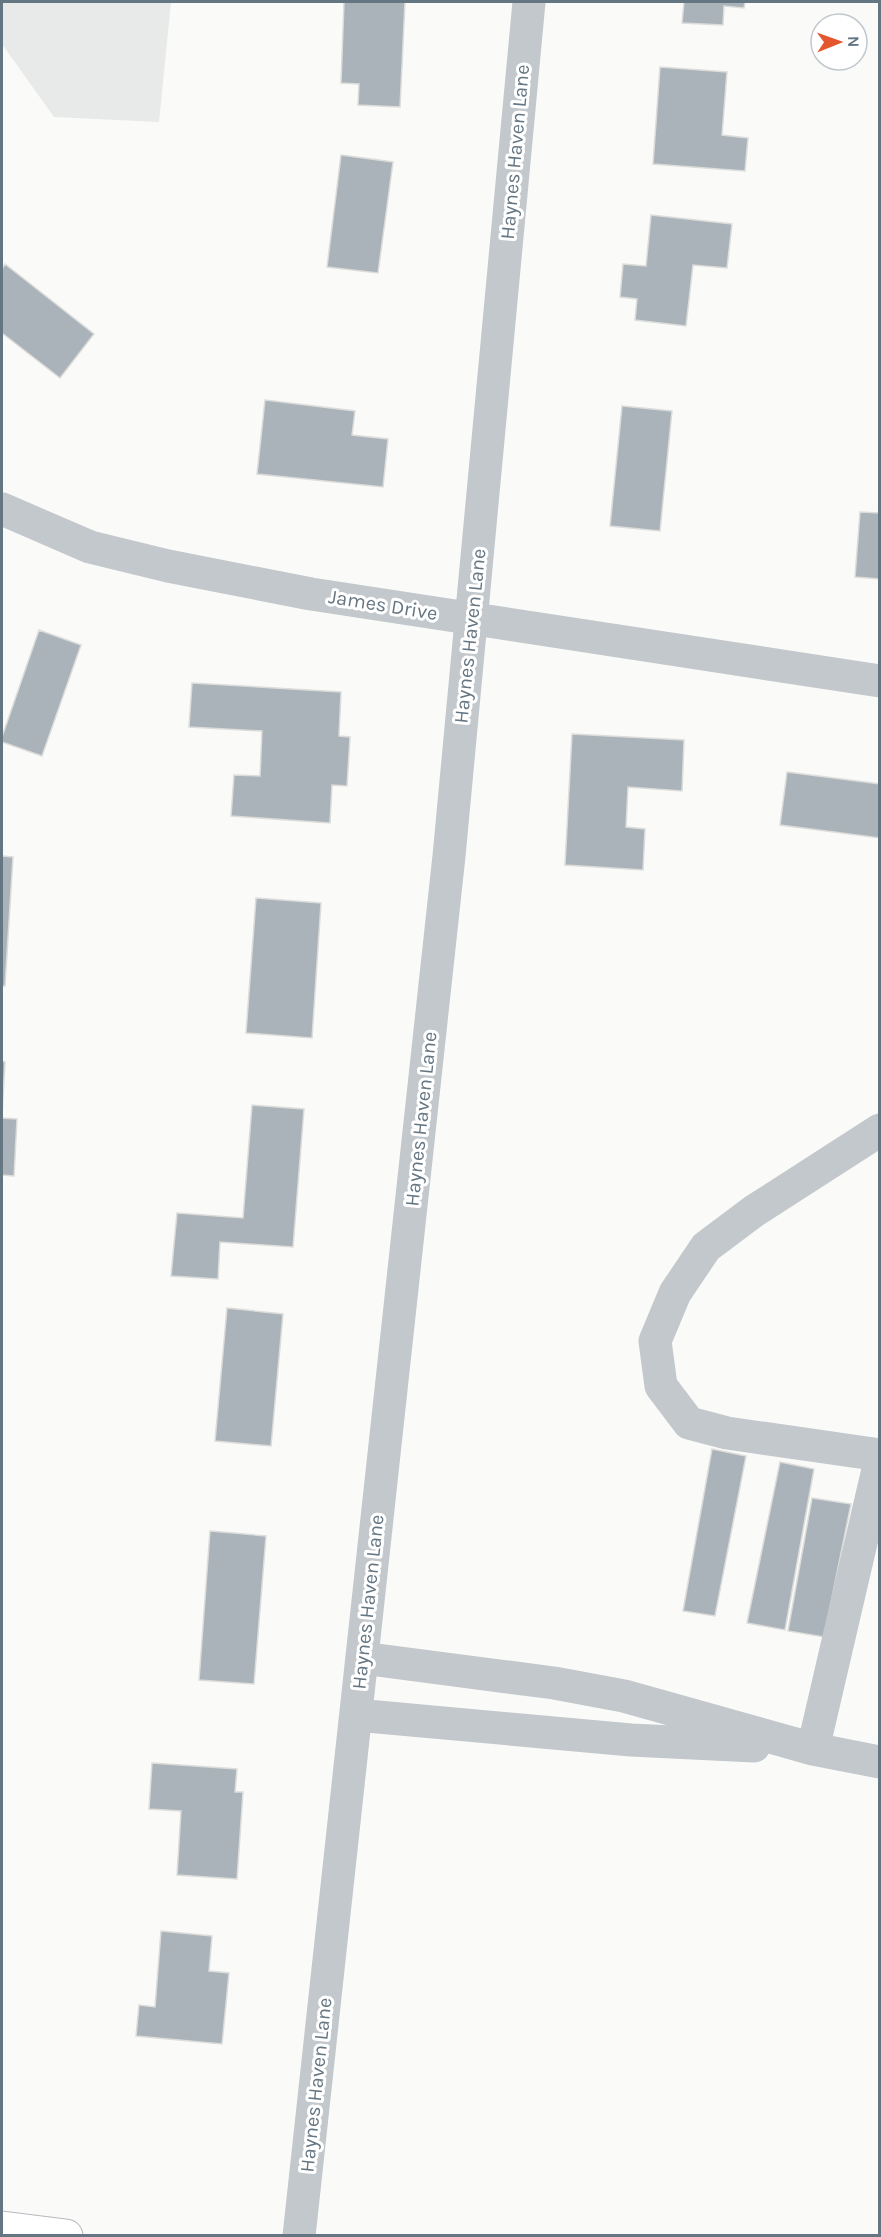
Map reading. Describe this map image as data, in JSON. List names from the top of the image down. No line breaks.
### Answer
{"streets":{"street":["Haynes Haven Lane","James Drive"]},"crossings":[["Haynes Haven Lane","James Drive"]],"north":"right"}
